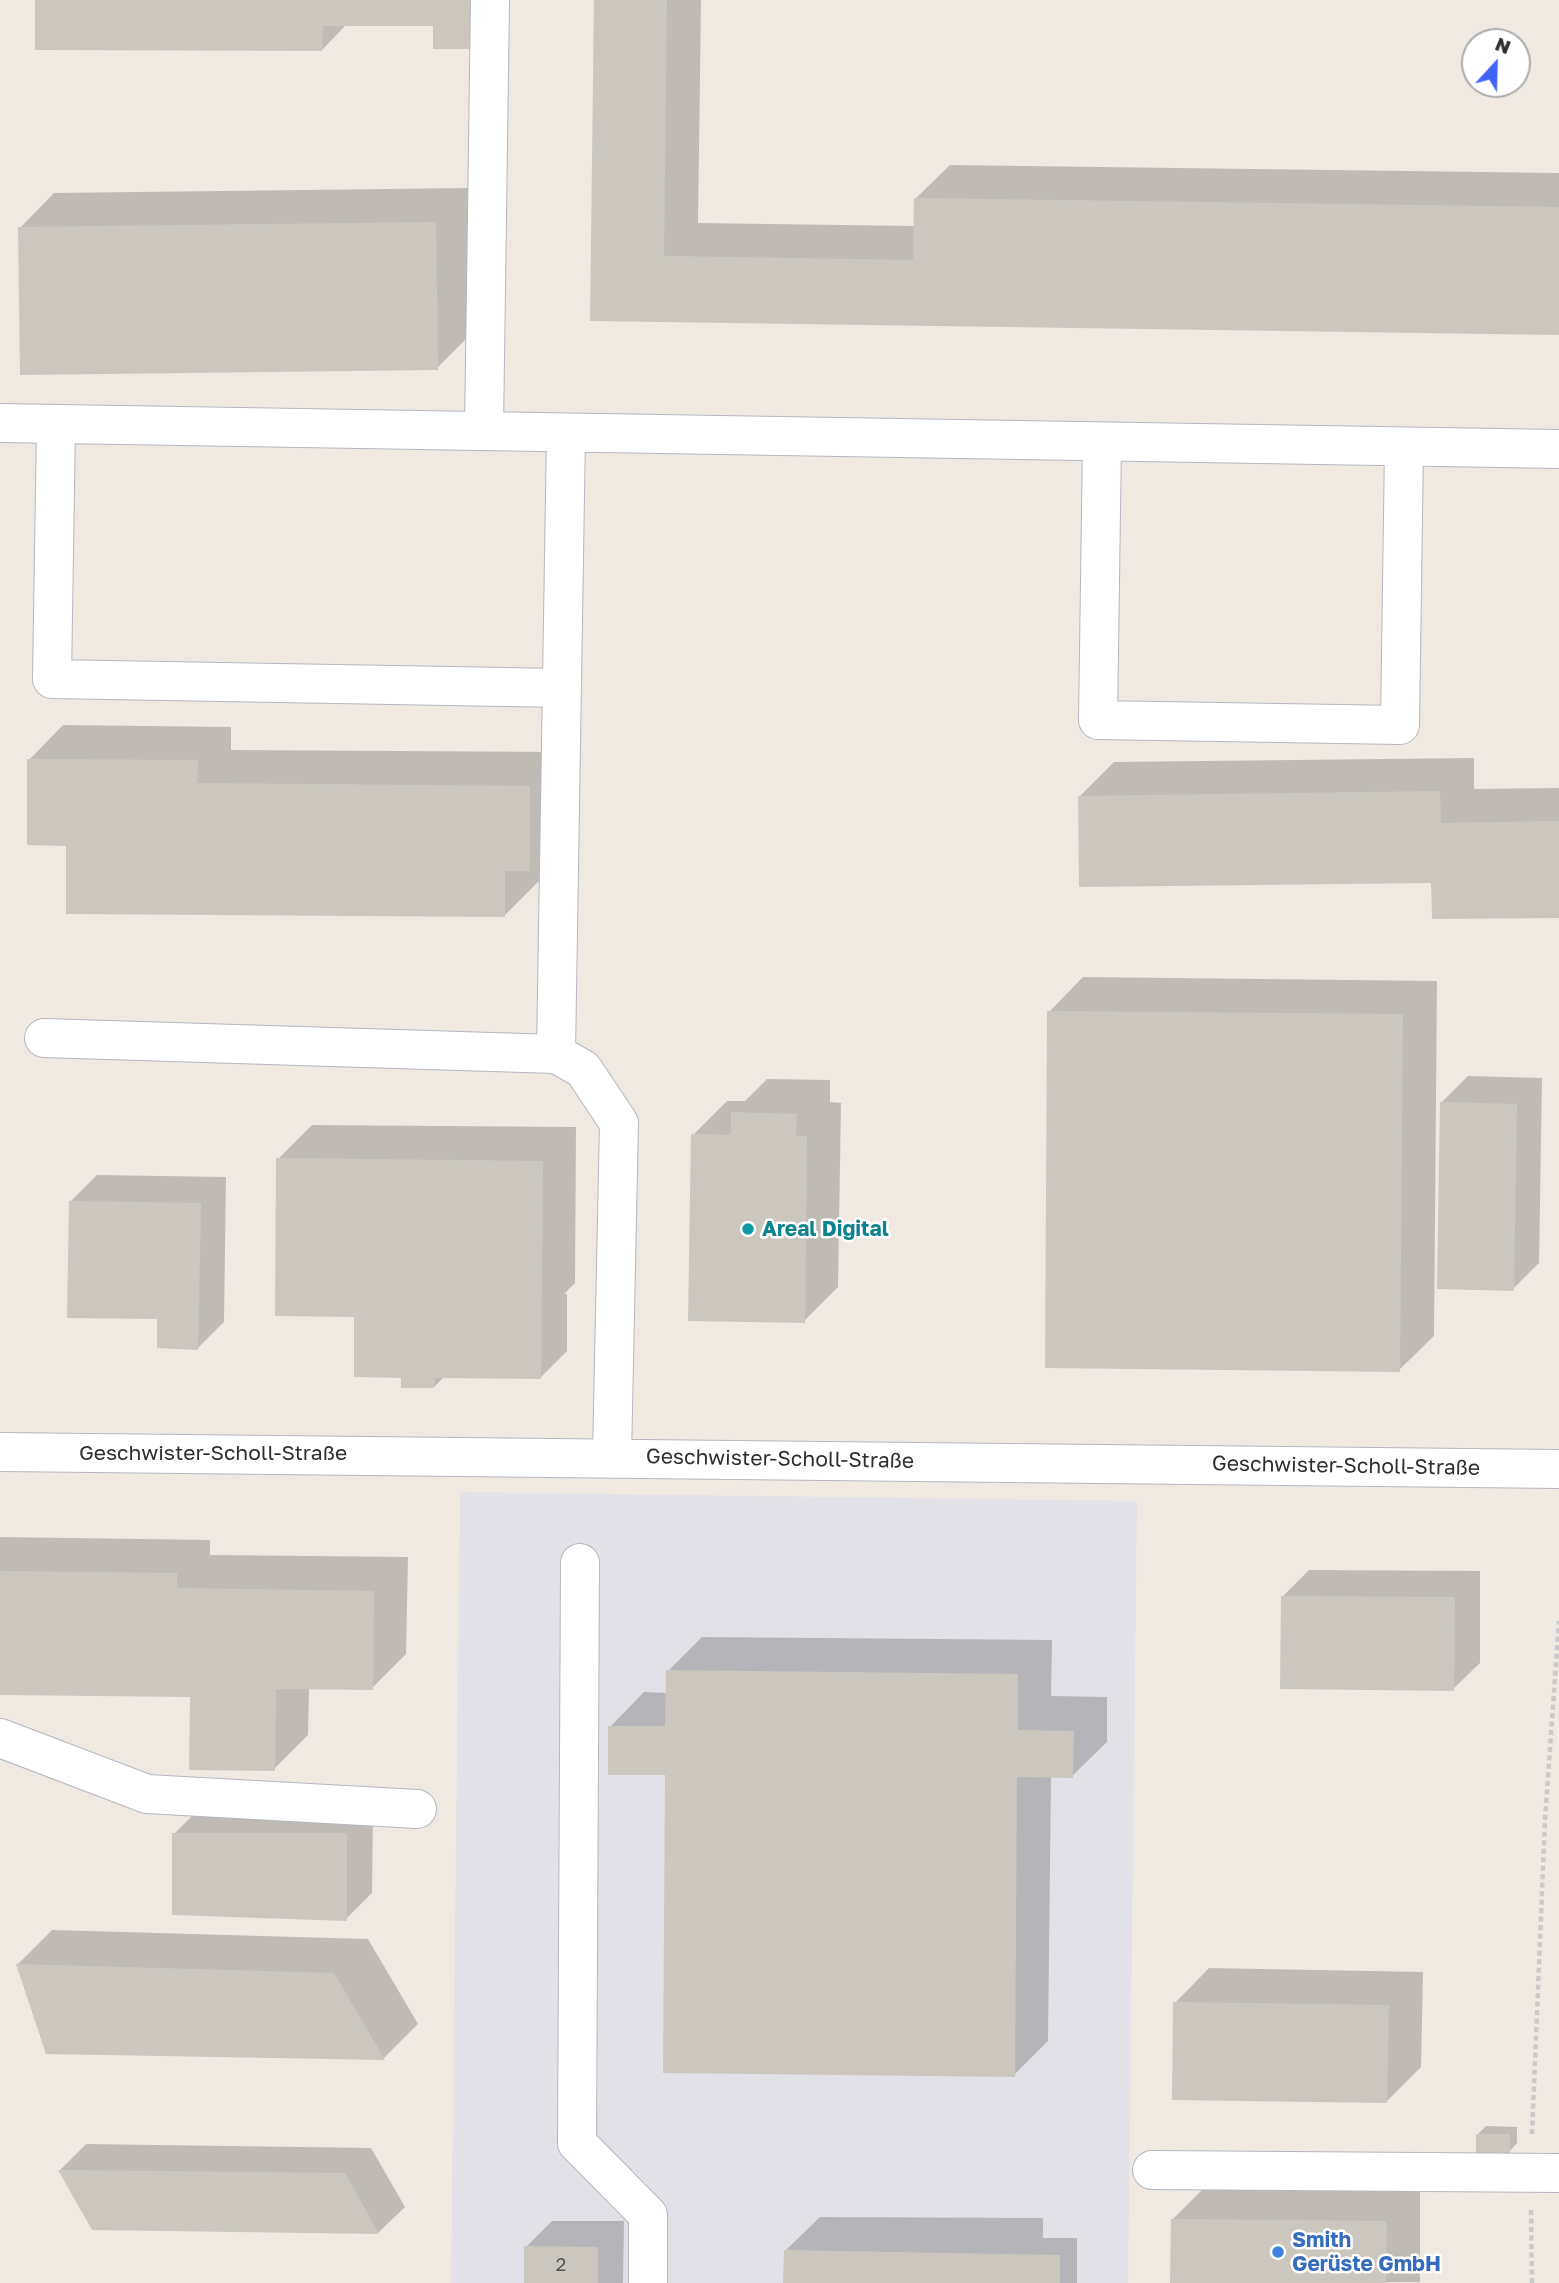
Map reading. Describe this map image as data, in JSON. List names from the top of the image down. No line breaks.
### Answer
{"streets":{"street":["Geschwister-Scholl-Straße"]},"places":["Areal Digital","Smith Gerüste GmbH"],"house_numbers":["2"],"north":"top"}
